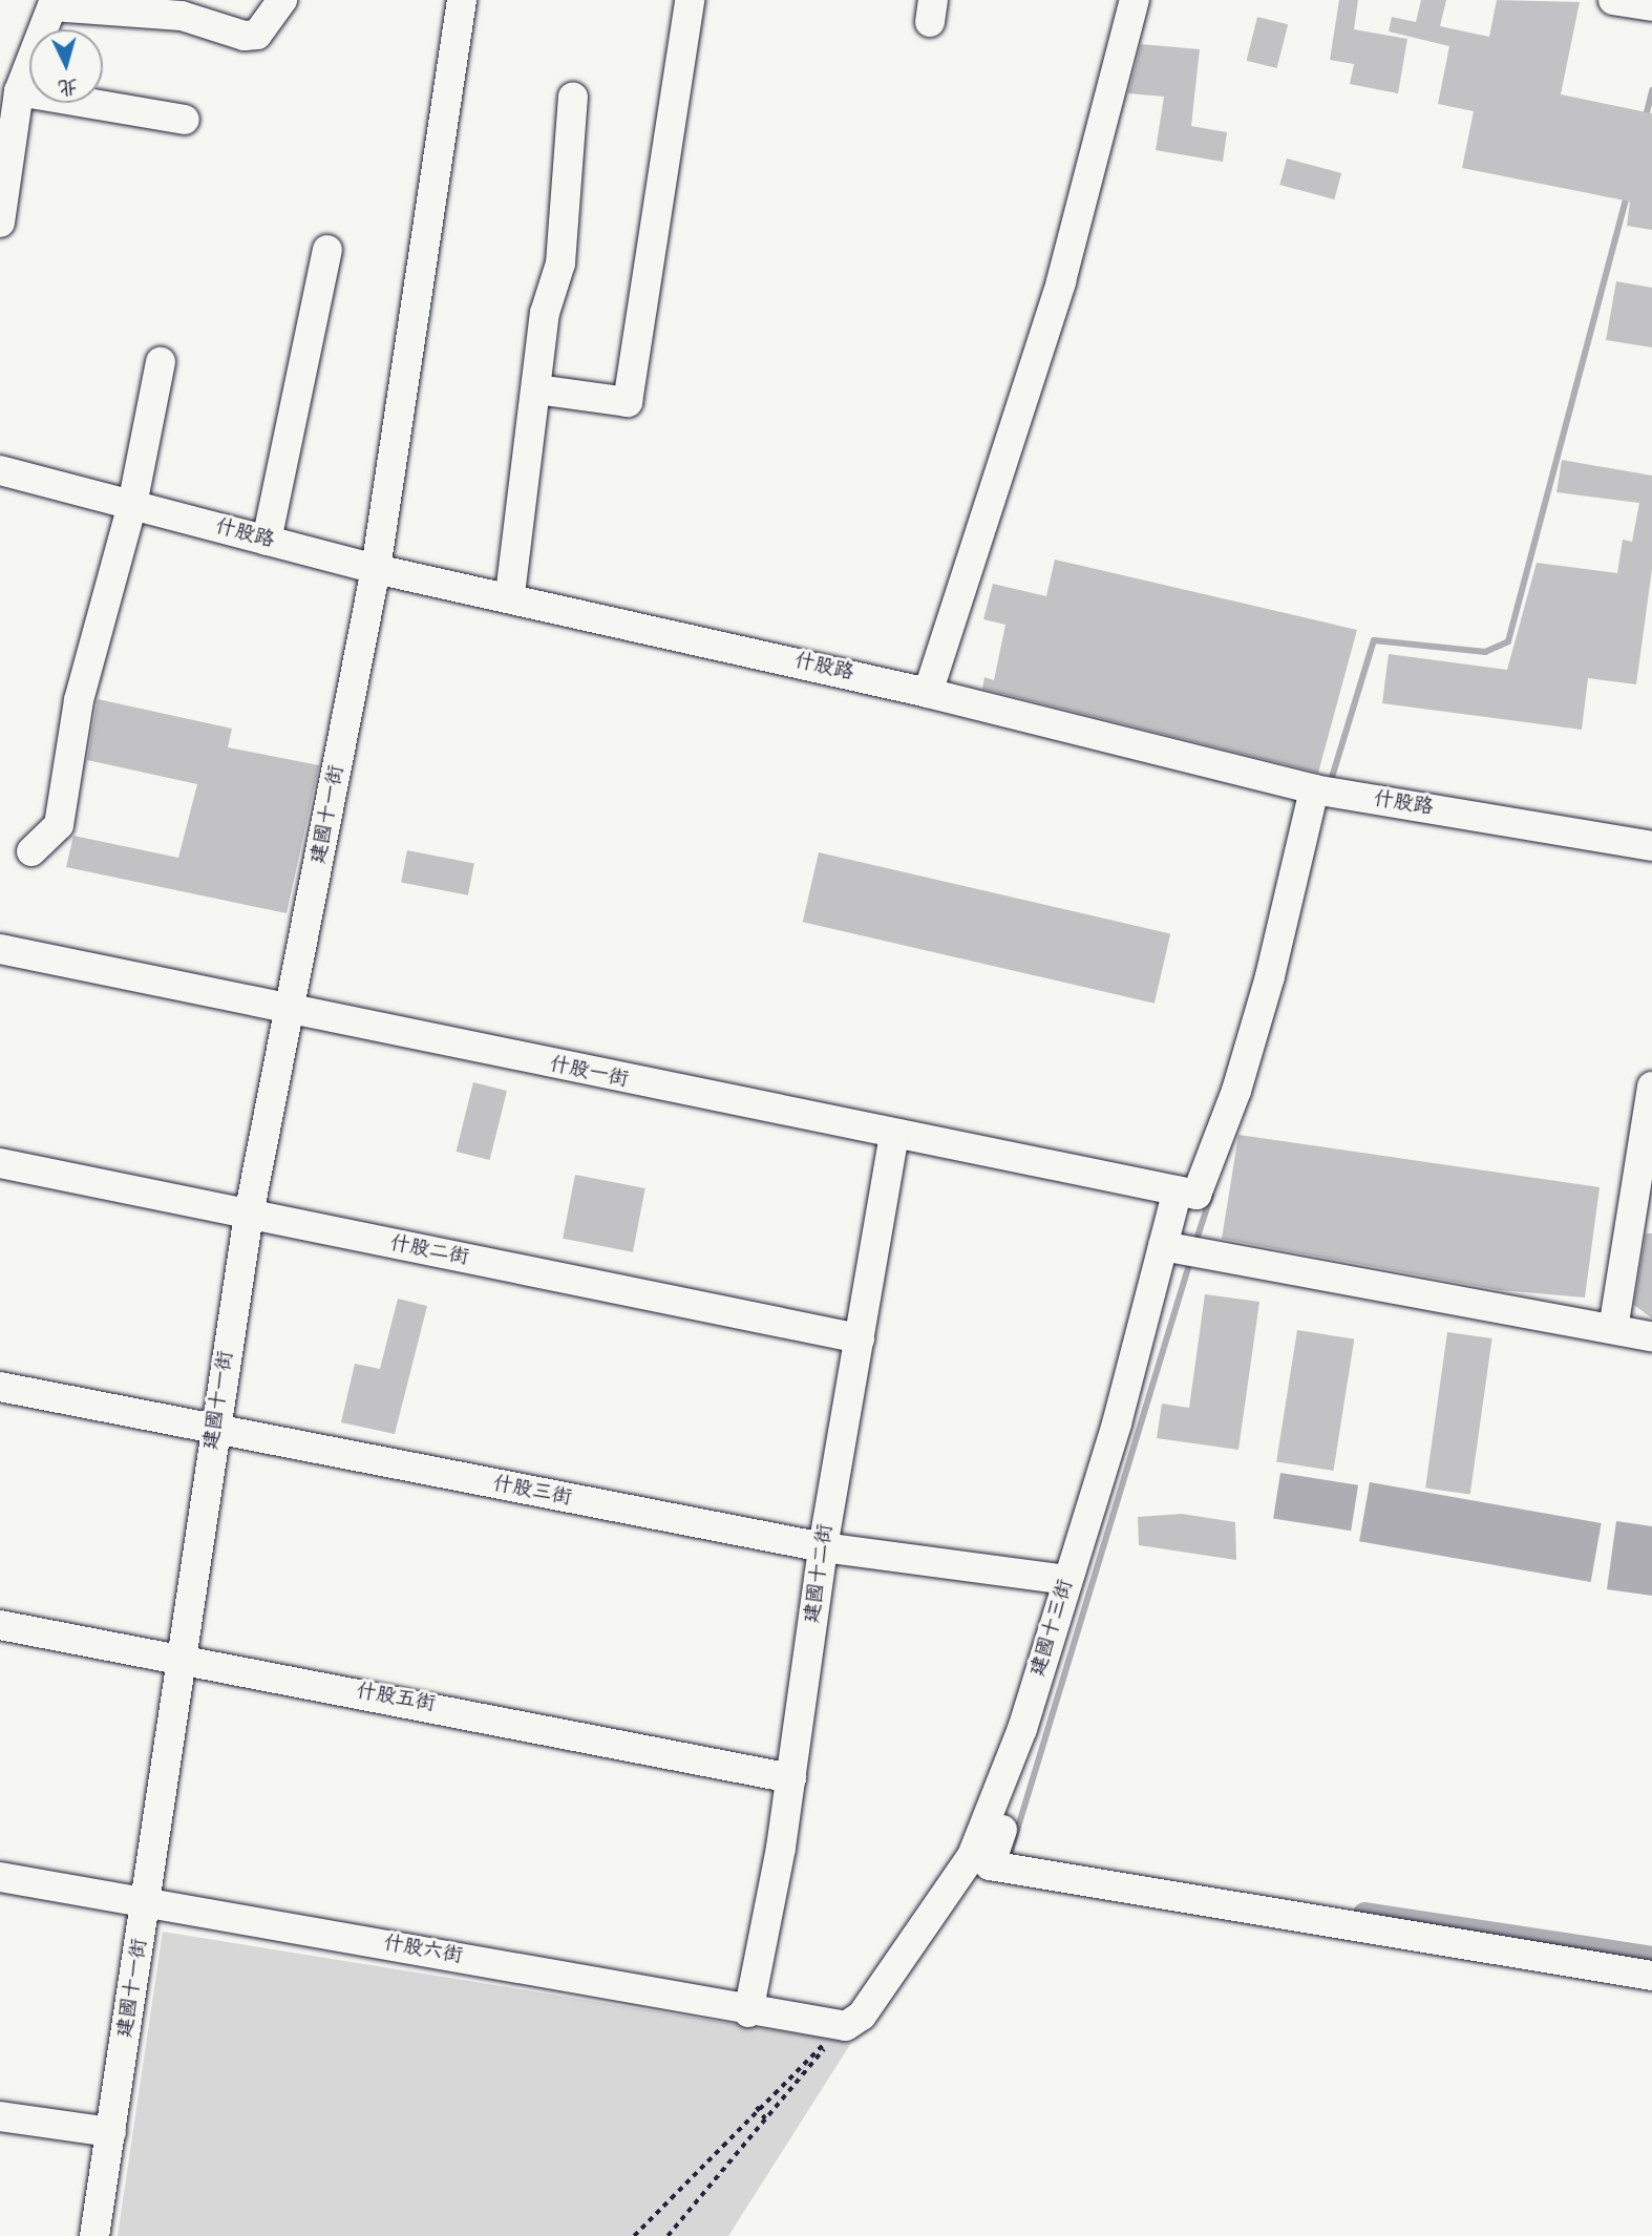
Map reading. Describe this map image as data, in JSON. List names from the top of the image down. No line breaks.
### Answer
{"streets":{"street":["什股路","建國十一街","什股一街","什股二街","什股三街","建國十二街","建國十三街","什股五街","什股六街"]},"crossings":[["什股路","建國十一街"],["什股路","建國十三街"],["建國十一街","什股一街"],["建國十一街","什股二街"],["建國十一街","什股三街"],["建國十一街","什股五街"],["建國十一街","什股六街"],["什股一街","建國十二街"],["什股一街","建國十三街"],["什股二街","建國十二街"],["什股三街","建國十二街"],["什股三街","建國十三街"],["建國十二街","什股五街"],["建國十二街","什股六街"],["建國十三街","什股六街"]],"north":"bottom"}
